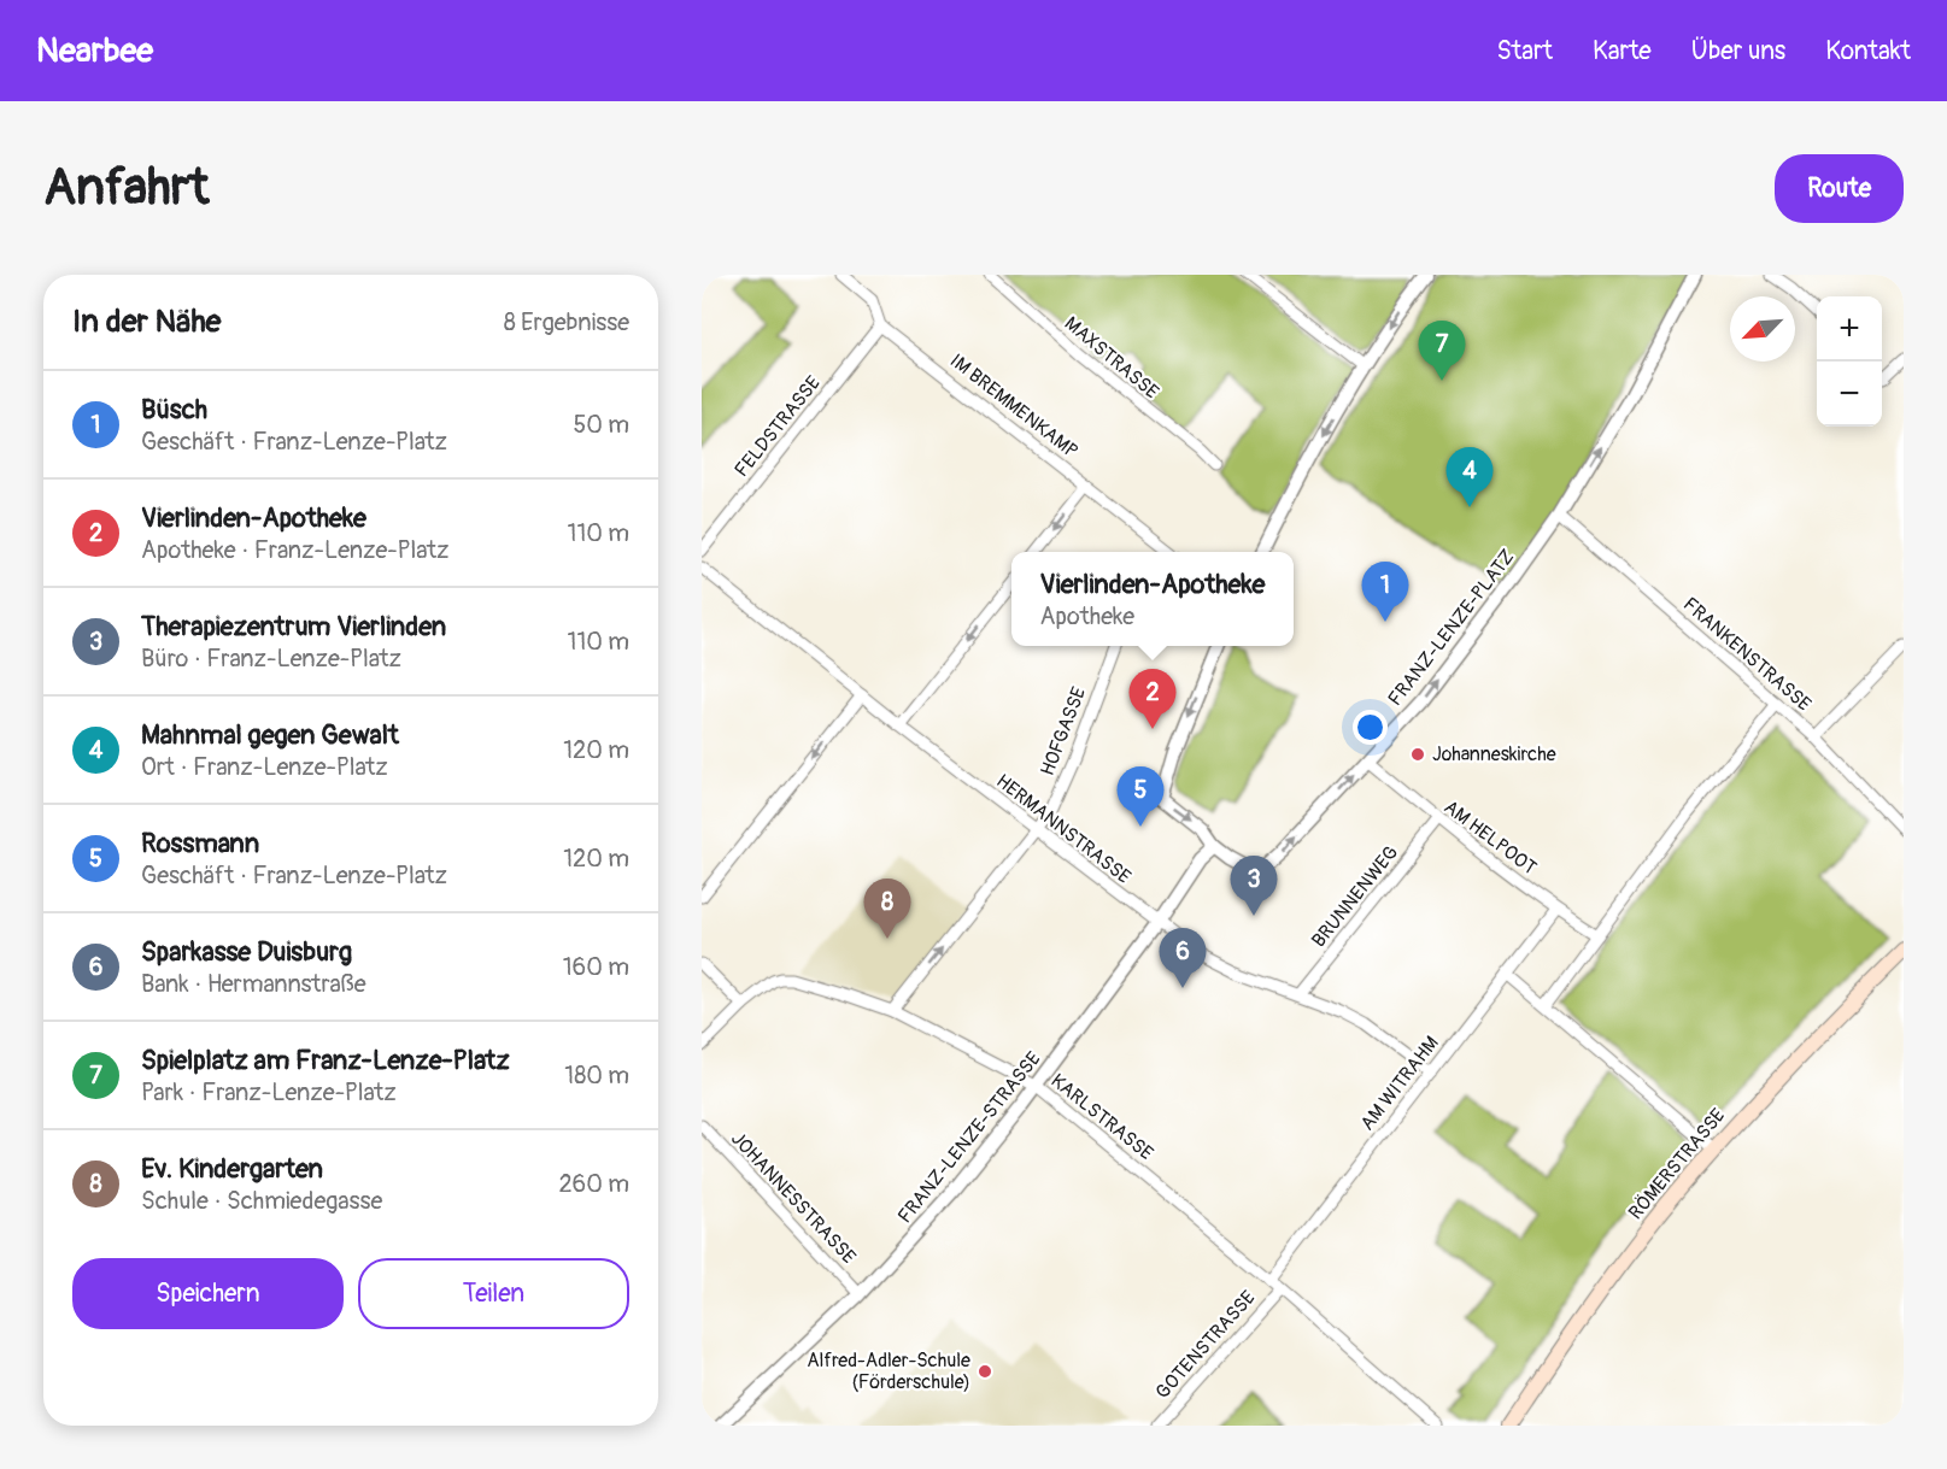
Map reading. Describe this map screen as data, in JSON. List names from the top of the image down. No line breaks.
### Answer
{"streets":{"main road":["RÖMERSTRASSE"],"street":["MAXSTRASSE","IM BREMMENKAMP","FELDSTRASSE","FRANZ-LENZE-PLATZ","FRANKENSTRASSE","HOFGASSE","HERMANNSTRASSE","AM HELPOOT","BRUNNENWEG","AM WITRAHM","KARLSTRASSE","FRANZ-LENZE-STRASSE","JOHANNESSTRASSE","GOTENSTRASSE"]},"crossings":[["IM BREMMENKAMP","FELDSTRASSE"],["FRANZ-LENZE-PLATZ","FRANKENSTRASSE"],["FRANZ-LENZE-PLATZ","AM HELPOOT"],["FRANZ-LENZE-PLATZ","FRANZ-LENZE-STRASSE"],["HOFGASSE","HERMANNSTRASSE"],["HOFGASSE","KARLSTRASSE"],["HERMANNSTRASSE","BRUNNENWEG"],["HERMANNSTRASSE","AM WITRAHM"],["HERMANNSTRASSE","FRANZ-LENZE-STRASSE"],["AM HELPOOT","BRUNNENWEG"],["AM HELPOOT","AM WITRAHM"],["AM WITRAHM","KARLSTRASSE"],["KARLSTRASSE","FRANZ-LENZE-STRASSE"],["KARLSTRASSE","GOTENSTRASSE"],["FRANZ-LENZE-STRASSE","JOHANNESSTRASSE"]],"one_way":["HOFGASSE"],"places":["Johanneskirche","Alfred-Adler-Schule (Förderschule)"],"north":"bottom left","page":{"header":"Nearbee","nav":["Start","Karte","Über uns","Kontakt"],"buttons":["Route",["Speichern","Teilen"]],"title":"Anfahrt","heading":["In der Nähe","8 Ergebnisse"],"map_buttons":["+","−"],"pins":["7","4","1","2","5","3","8","6"],"list":[{"mark":"1","name":"Büsch","note":"Geschäft · Franz-Lenze-Platz","value":"50 m"},{"mark":"2","name":"Vierlinden-Apotheke","note":"Apotheke · Franz-Lenze-Platz","value":"110 m"},{"mark":"3","name":"Therapiezentrum Vierlinden","note":"Büro · Franz-Lenze-Platz","value":"110 m"},{"mark":"4","name":"Mahnmal gegen Gewalt","note":"Ort · Franz-Lenze-Platz","value":"120 m"},{"mark":"5","name":"Rossmann","note":"Geschäft · Franz-Lenze-Platz","value":"120 m"},{"mark":"6","name":"Sparkasse Duisburg","note":"Bank · Hermannstraße","value":"160 m"},{"mark":"7","name":"Spielplatz am Franz-Lenze-Platz","note":"Park · Franz-Lenze-Platz","value":"180 m"},{"mark":"8","name":"Ev. Kindergarten","note":"Schule · Schmiedegasse","value":"260 m"}],"popup":["Vierlinden-Apotheke","Apotheke"]}}
